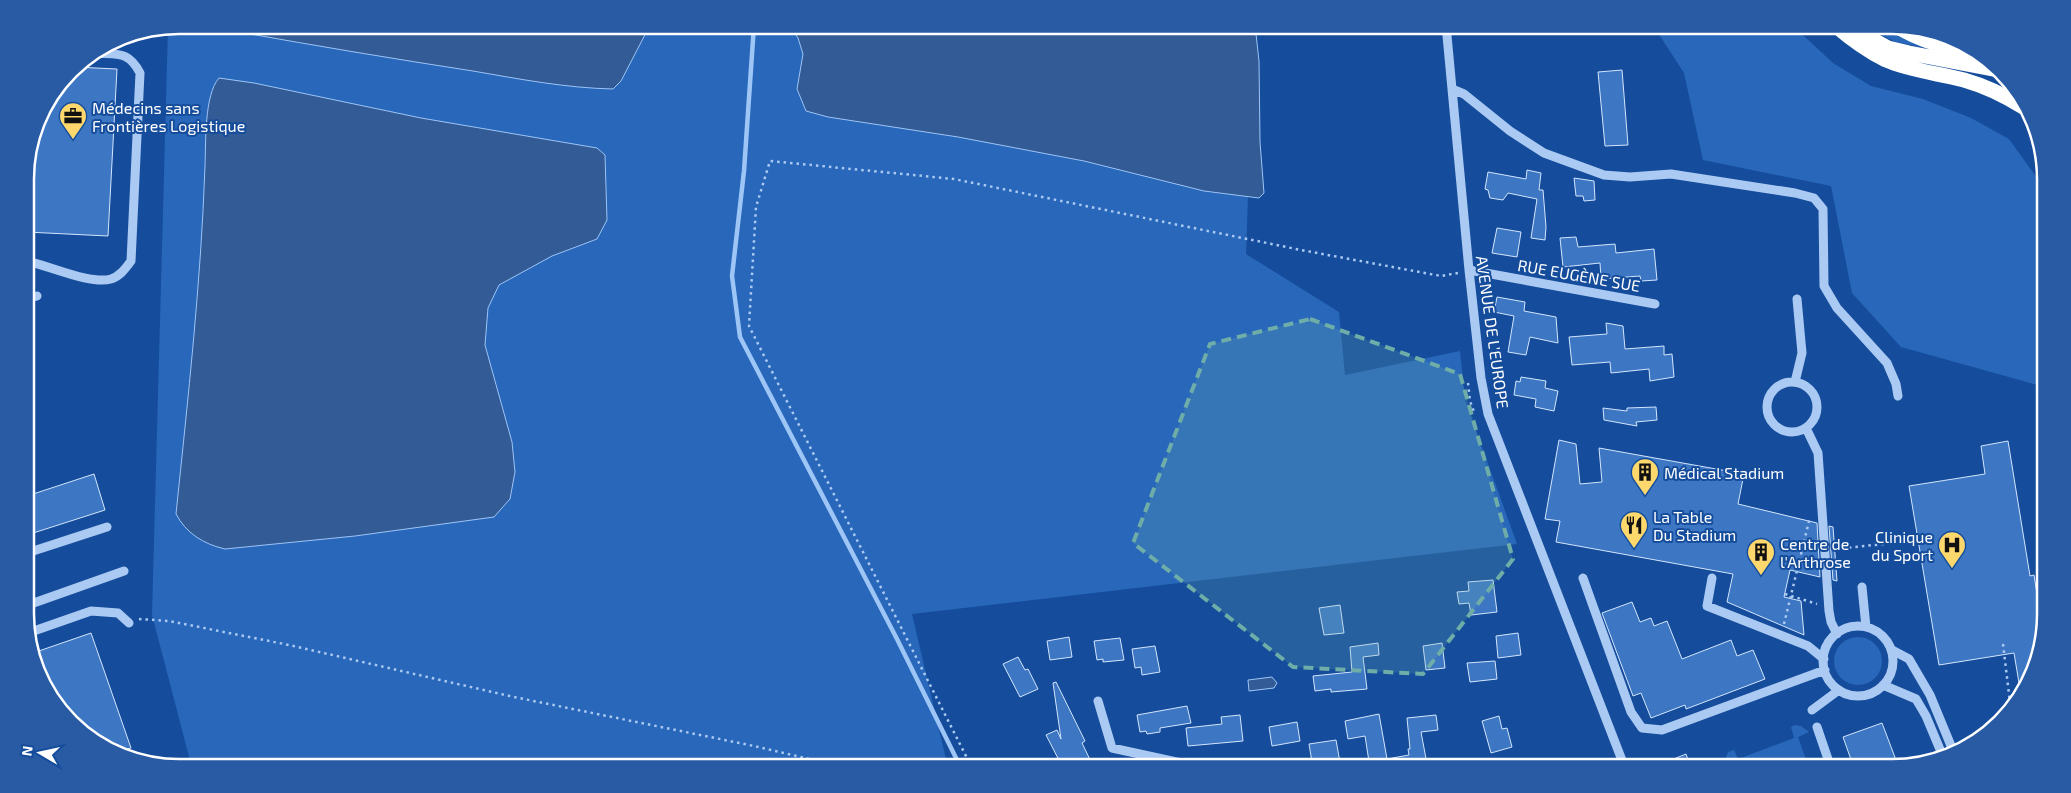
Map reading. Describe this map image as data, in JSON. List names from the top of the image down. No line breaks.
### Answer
{"streets":{"street":["RUE EUGÈNE SUE","AVENUE DE L'EUROPE"]},"crossings":[["RUE EUGÈNE SUE","AVENUE DE L'EUROPE"]],"places":{"office":["Médecins sans Frontières Logistique"],"building":["Médical Stadium","Centre de l'Arthrose"],"restaurant":["La Table Du Stadium"],"hospital":["Clinique du Sport"]},"north":"left"}
